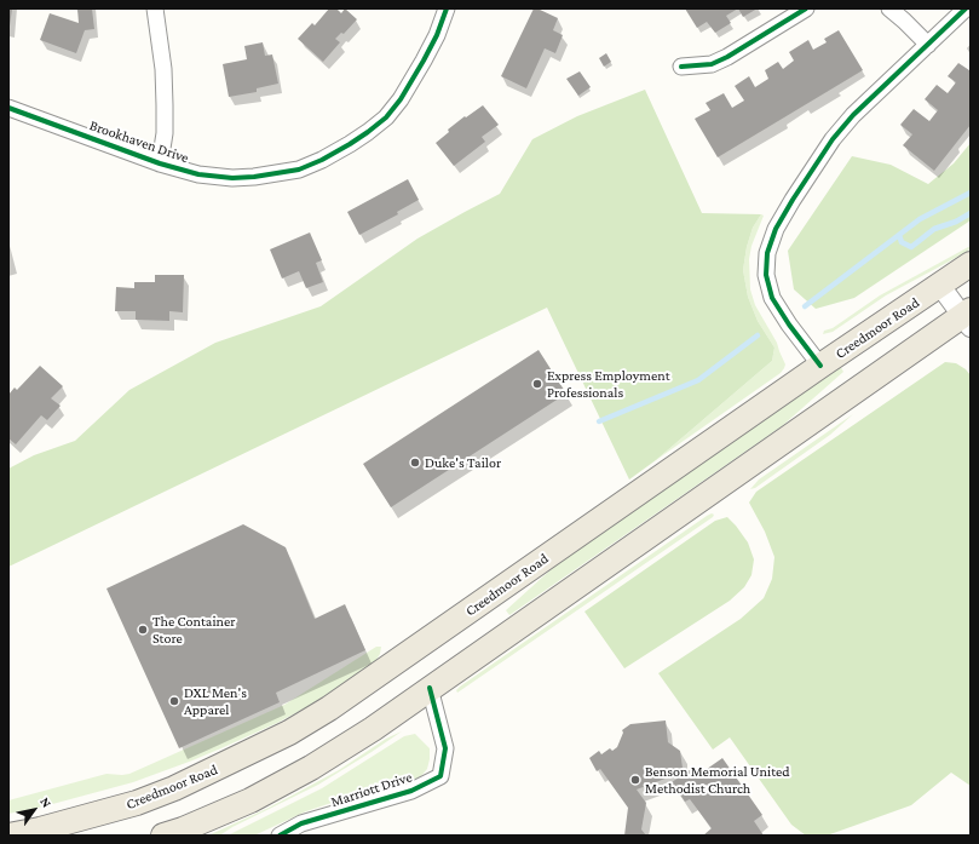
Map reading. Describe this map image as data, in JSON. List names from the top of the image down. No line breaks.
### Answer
{"streets":{"main road":["Creedmoor Road"],"street":["Brookhaven Drive","Marriott Drive"]},"places":["Express Employment Professionals","Duke's Tailor","The Container Store","DXL Men's Apparel","Benson Memorial United Methodist Church"],"north":"top right"}
